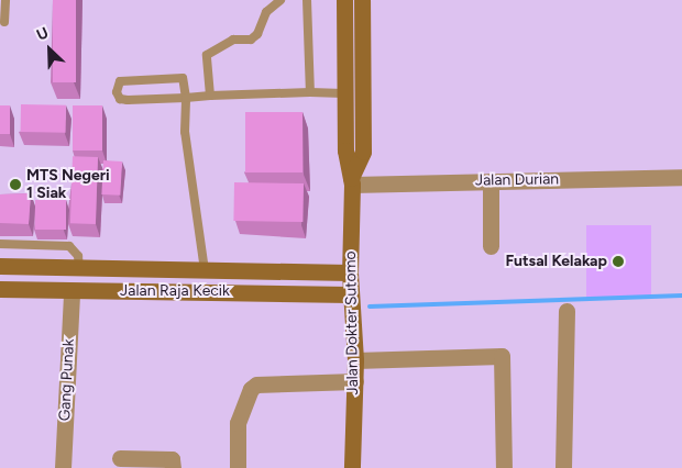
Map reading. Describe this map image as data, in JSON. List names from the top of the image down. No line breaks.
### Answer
{"streets":{"main road":["Jalan Raja Kecik","Jalan Dokter Sutomo"],"street":["Jalan Durian","Gang Punak"]},"crossings":[["Jalan Durian","Jalan Dokter Sutomo"],["Jalan Raja Kecik","Jalan Dokter Sutomo"],["Jalan Raja Kecik","Gang Punak"]],"places":["MTS Negeri 1 Siak","Futsal Kelakap"],"north":"top left"}
